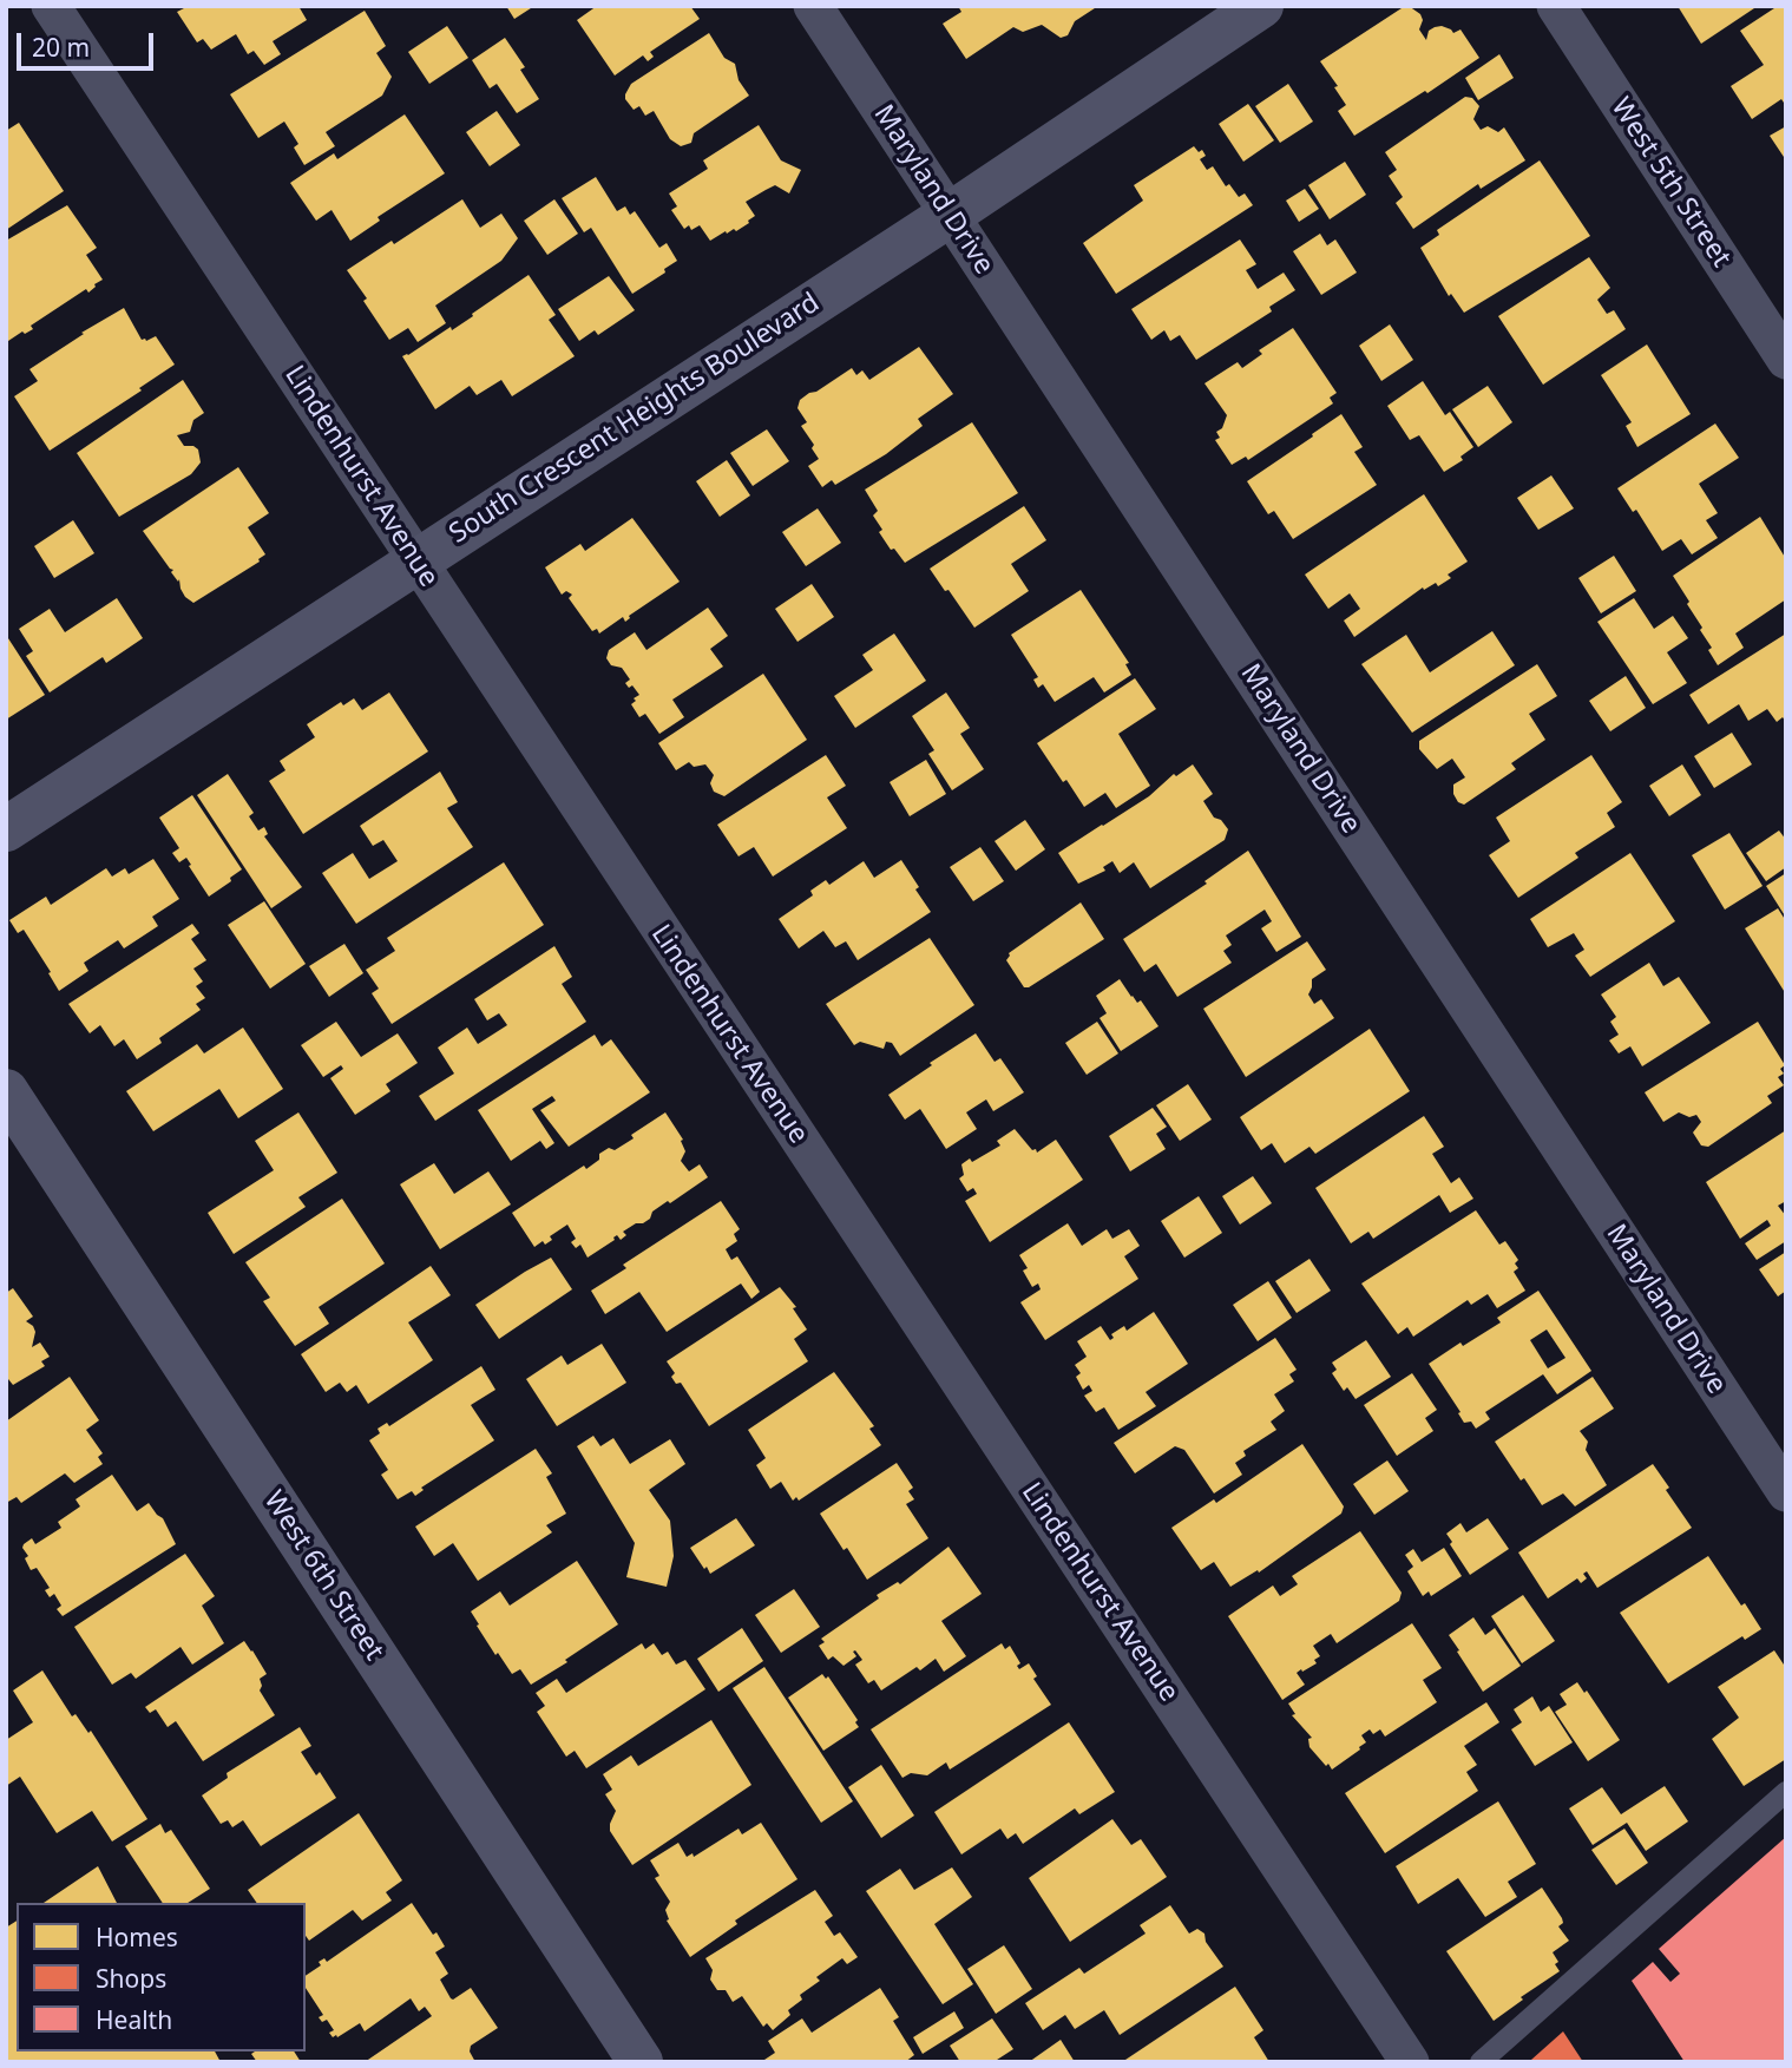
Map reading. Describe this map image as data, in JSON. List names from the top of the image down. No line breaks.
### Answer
{"streets":{"street":["West 5th Street","Maryland Drive","South Crescent Heights Boulevard","Lindenhurst Avenue","West 6th Street"]},"crossings":[["Maryland Drive","South Crescent Heights Boulevard"],["South Crescent Heights Boulevard","Lindenhurst Avenue"]],"legend":["Homes","Shops","Health"],"scale_bar":"20 m"}
